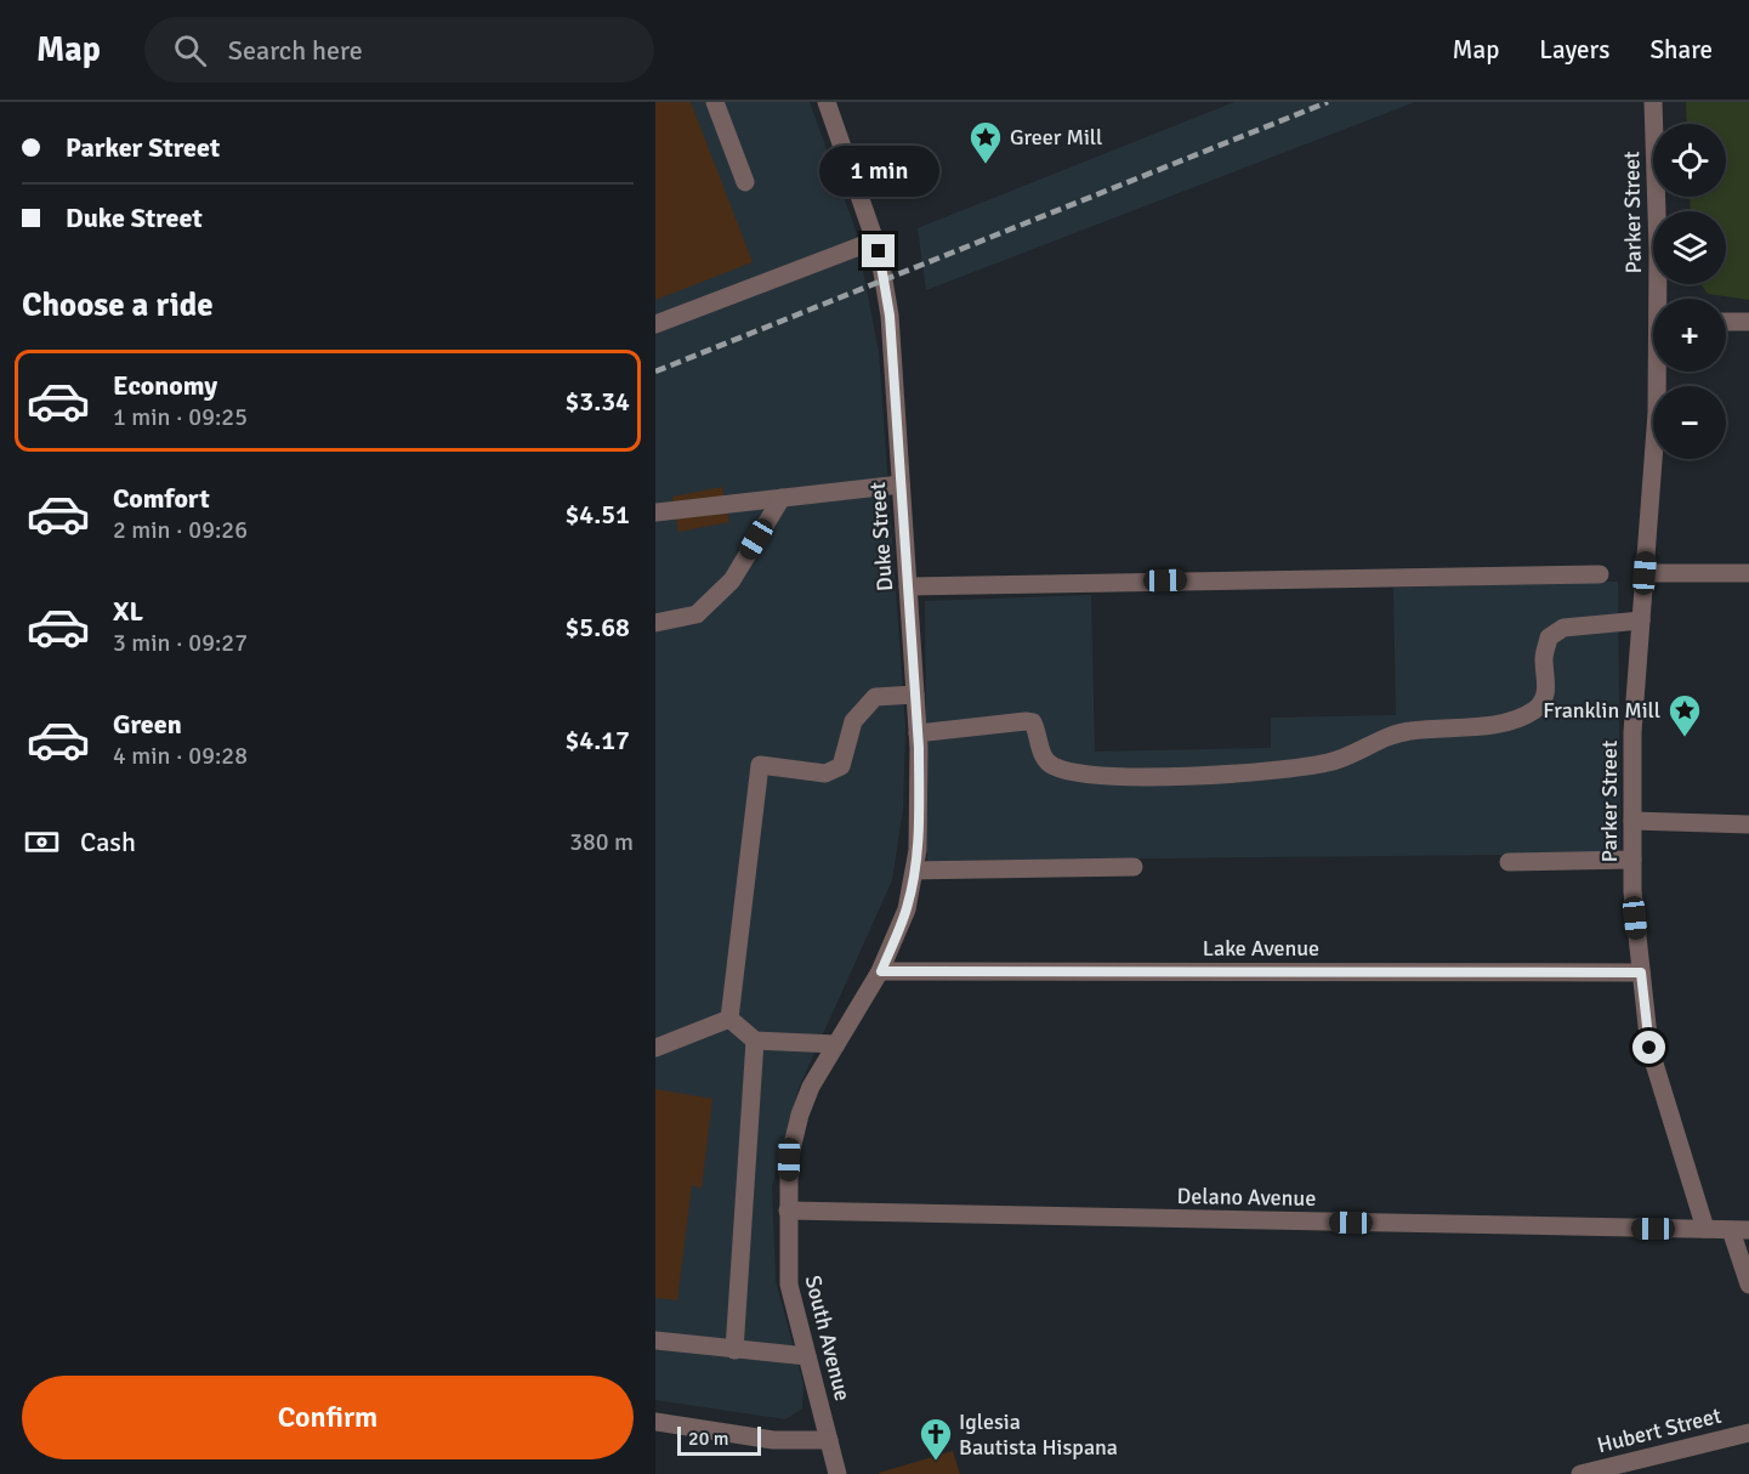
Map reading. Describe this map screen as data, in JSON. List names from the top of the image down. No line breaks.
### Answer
{"streets":{"street":["Parker Street","Duke Street","Lake Avenue","Delano Avenue","South Avenue","Hubert Street"]},"crossings":[["Parker Street","Lake Avenue"],["Parker Street","Delano Avenue"],["Duke Street","Lake Avenue"],["Duke Street","South Avenue"],["Lake Avenue","South Avenue"],["Delano Avenue","South Avenue"]],"places":{"place":["Greer Mill","Franklin Mill"],"church":["Iglesia Bautista Hispana"]},"scale_bar":"20 m","page":{"header":"Map","search":"Search here","nav":["Map","Layers","Share"],"banner":["Parker Street","Duke Street"],"map_buttons":["+","−"],"bubble":"1 min","heading":"Choose a ride","list":[{"name":"Economy","note":"1 min · 09:25","value":"$3.34"},{"name":"Comfort","note":"2 min · 09:26","value":"$4.51"},{"name":"XL","note":"3 min · 09:27","value":"$5.68"},{"name":"Green","note":"4 min · 09:28","value":"$4.17"}],"pay":["Cash","380 m"],"buttons":"Confirm","scale":"20 m"}}
